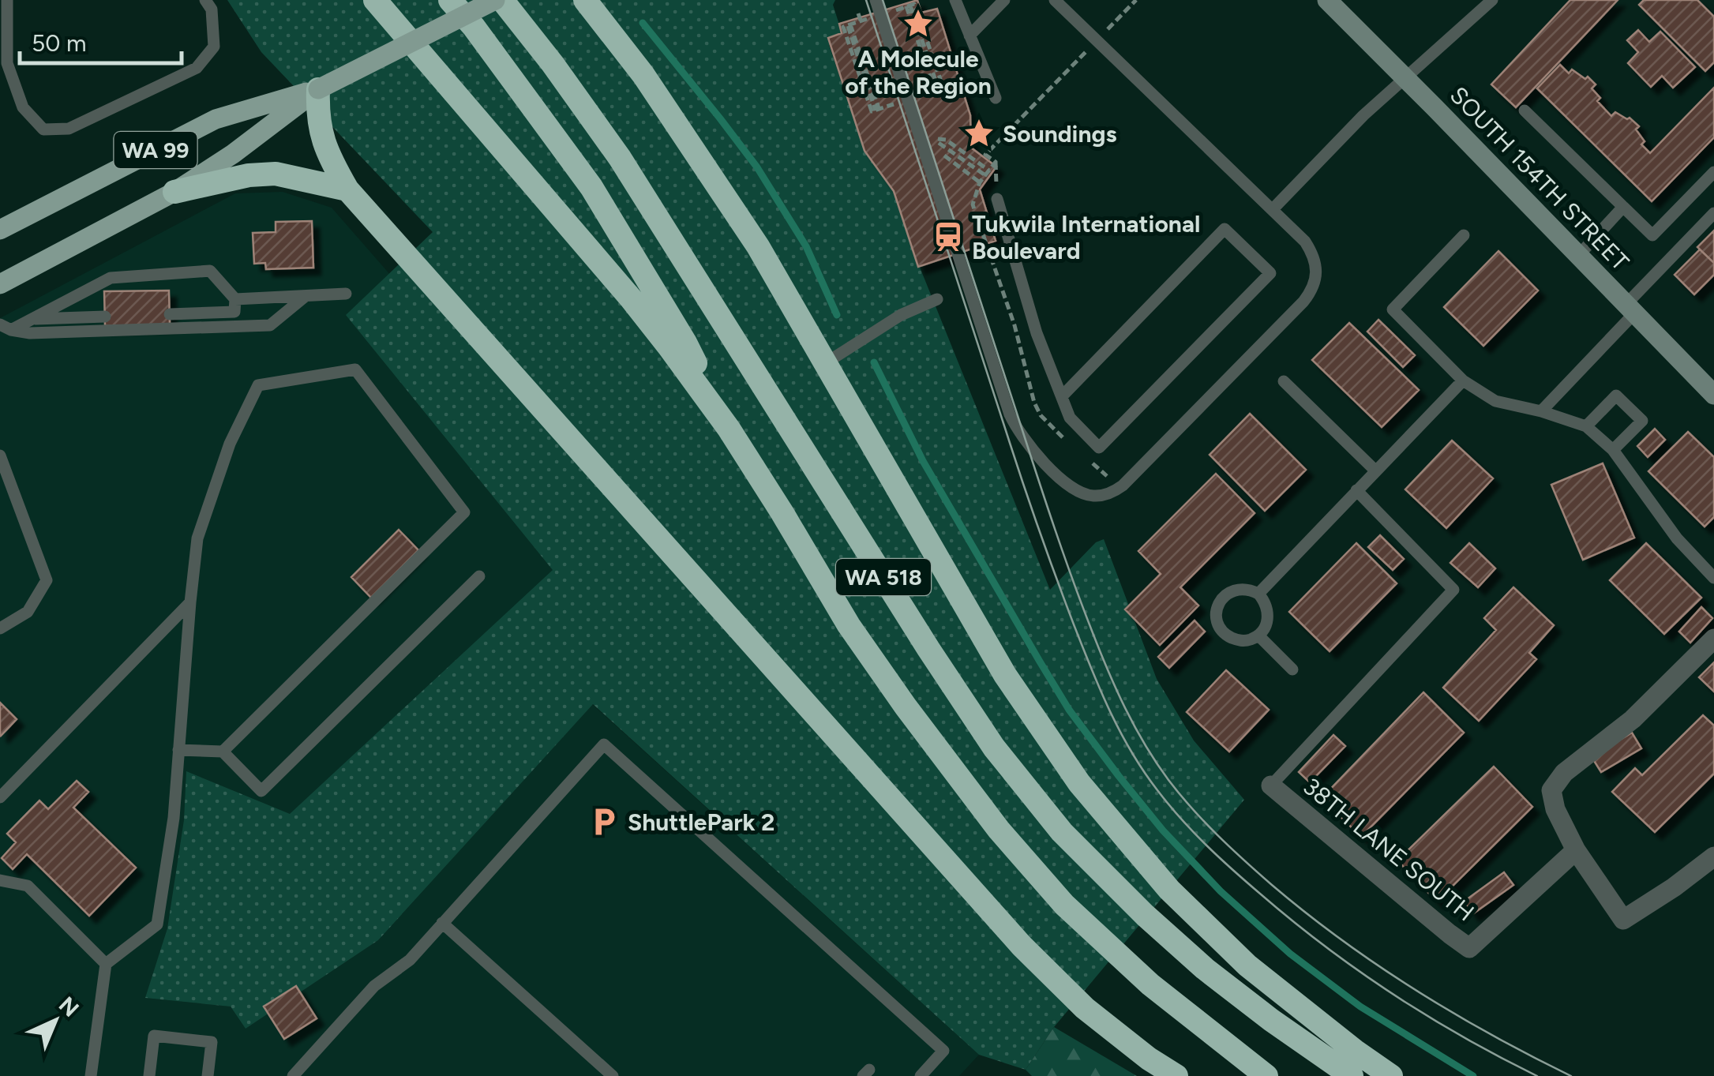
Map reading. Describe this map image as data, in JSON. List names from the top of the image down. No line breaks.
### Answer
{"streets":{"highway":["WA 518"],"main road":["WA 99"],"street":["SOUTH 154TH STREET","38TH LANE SOUTH"]},"places":{"place":["A Molecule of the Region","Soundings"],"station":["Tukwila International Boulevard"],"parking":["ShuttlePark 2"]},"scale_bar":"50 m","north":"top right"}
